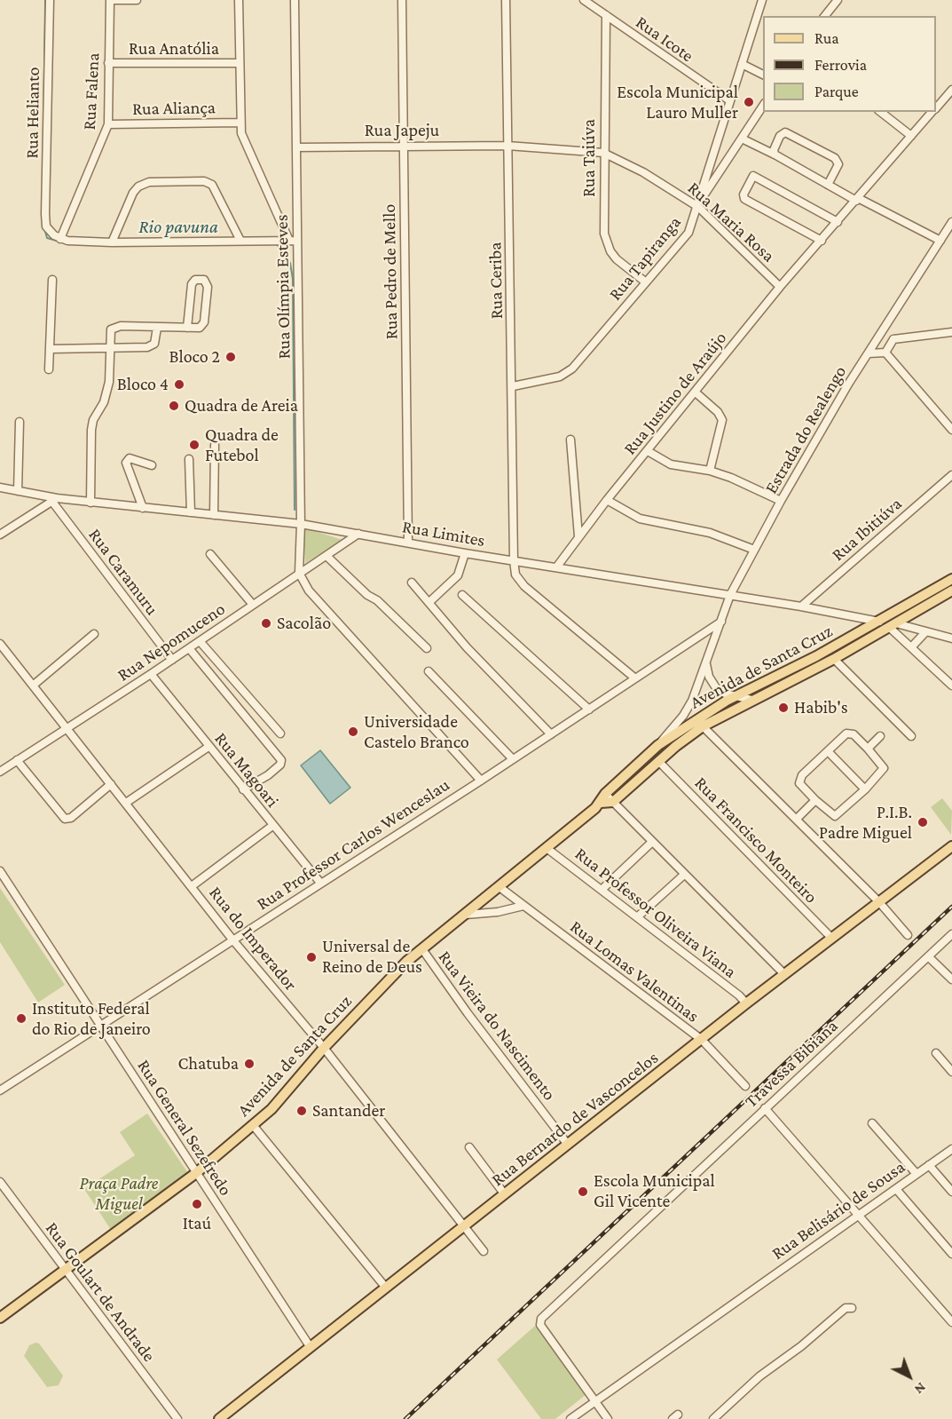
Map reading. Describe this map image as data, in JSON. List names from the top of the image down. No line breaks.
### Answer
{"streets":{"main road":["Avenida de Santa Cruz","Rua Bernardo de Vasconcelos"],"street":["Rua Icote","Rua Anatólia","Rua Falena","Rua Aliança","Rua Helianto","Rua Japeju","Rua Taiúva","Rua Maria Rosa","Rua Tapiranga","Rua Pedro de Mello","Rua Ceriba","Rua Olímpia Esteves","Rua Justino de Araújo","Estrada do Realengo","Rua Ibitiúva","Rua Limites","Rua Caramuru","Rua Nepomuceno","Rua Magoari","Rua Francisco Monteiro","Rua Professor Carlos Wenceslau","Rua Professor Oliveira Viana","Rua do Imperador","Rua Lomas Valentinas","Rua Vieira do Nascimento","Travessa Bibiana","Rua General Sezefredo","Rua Belisário de Sousa","Rua Goulart de Andrade"]},"crossings":[["Rua Icote","Rua Taiúva"],["Rua Icote","Rua Tapiranga"],["Rua Anatólia","Rua Falena"],["Rua Falena","Rua Aliança"],["Rua Falena","Rua Helianto"],["Rua Japeju","Rua Maria Rosa"],["Rua Japeju","Rua Pedro de Mello"],["Rua Japeju","Rua Ceriba"],["Rua Japeju","Rua Olímpia Esteves"],["Rua Taiúva","Rua Maria Rosa"],["Rua Taiúva","Rua Tapiranga"],["Rua Maria Rosa","Rua Tapiranga"],["Rua Maria Rosa","Rua Ceriba"],["Rua Maria Rosa","Rua Justino de Araújo"],["Rua Tapiranga","Rua Ceriba"],["Rua Pedro de Mello","Rua Limites"],["Rua Ceriba","Rua Limites"],["Rua Ceriba","Rua Professor Carlos Wenceslau"],["Rua Olímpia Esteves","Rua Limites"],["Rua Olímpia Esteves","Rua Nepomuceno"],["Rua Justino de Araújo","Rua Limites"],["Estrada do Realengo","Rua Limites"],["Estrada do Realengo","Avenida de Santa Cruz"],["Estrada do Realengo","Rua Professor Carlos Wenceslau"],["Rua Ibitiúva","Rua Limites"],["Rua Limites","Rua Caramuru"],["Rua Limites","Rua Nepomuceno"],["Rua Limites","Avenida de Santa Cruz"],["Rua Caramuru","Rua Nepomuceno"],["Rua Nepomuceno","Rua Magoari"],["Rua Nepomuceno","Rua do Imperador"],["Avenida de Santa Cruz","Rua Francisco Monteiro"],["Avenida de Santa Cruz","Rua Professor Oliveira Viana"],["Avenida de Santa Cruz","Rua do Imperador"],["Avenida de Santa Cruz","Rua Lomas Valentinas"],["Avenida de Santa Cruz","Rua Vieira do Nascimento"],["Avenida de Santa Cruz","Rua General Sezefredo"],["Avenida de Santa Cruz","Rua Goulart de Andrade"],["Rua Magoari","Rua Professor Carlos Wenceslau"],["Rua Francisco Monteiro","Rua Bernardo de Vasconcelos"],["Rua Professor Carlos Wenceslau","Rua do Imperador"],["Rua Professor Carlos Wenceslau","Rua General Sezefredo"],["Rua Professor Oliveira Viana","Rua Bernardo de Vasconcelos"],["Rua do Imperador","Rua Bernardo de Vasconcelos"],["Rua Lomas Valentinas","Rua Bernardo de Vasconcelos"],["Rua Vieira do Nascimento","Rua Bernardo de Vasconcelos"],["Travessa Bibiana","Rua Belisário de Sousa"],["Rua Bernardo de Vasconcelos","Rua General Sezefredo"]],"water":["Rio pavuna"],"parks":["Praça Padre Miguel"],"places":["Escola Municipal Lauro Muller","Bloco 2","Bloco 4","Quadra de Areia","Quadra de Futebol","Sacolão","Habib's","Universidade Castelo Branco","P.I.B. Padre Miguel","Universal de Reino de Deus","Instituto Federal do Rio de Janeiro","Chatuba","Santander","Escola Municipal Gil Vicente","Itaú"],"legend":["Rua","Ferrovia","Parque"],"north":"bottom right"}
